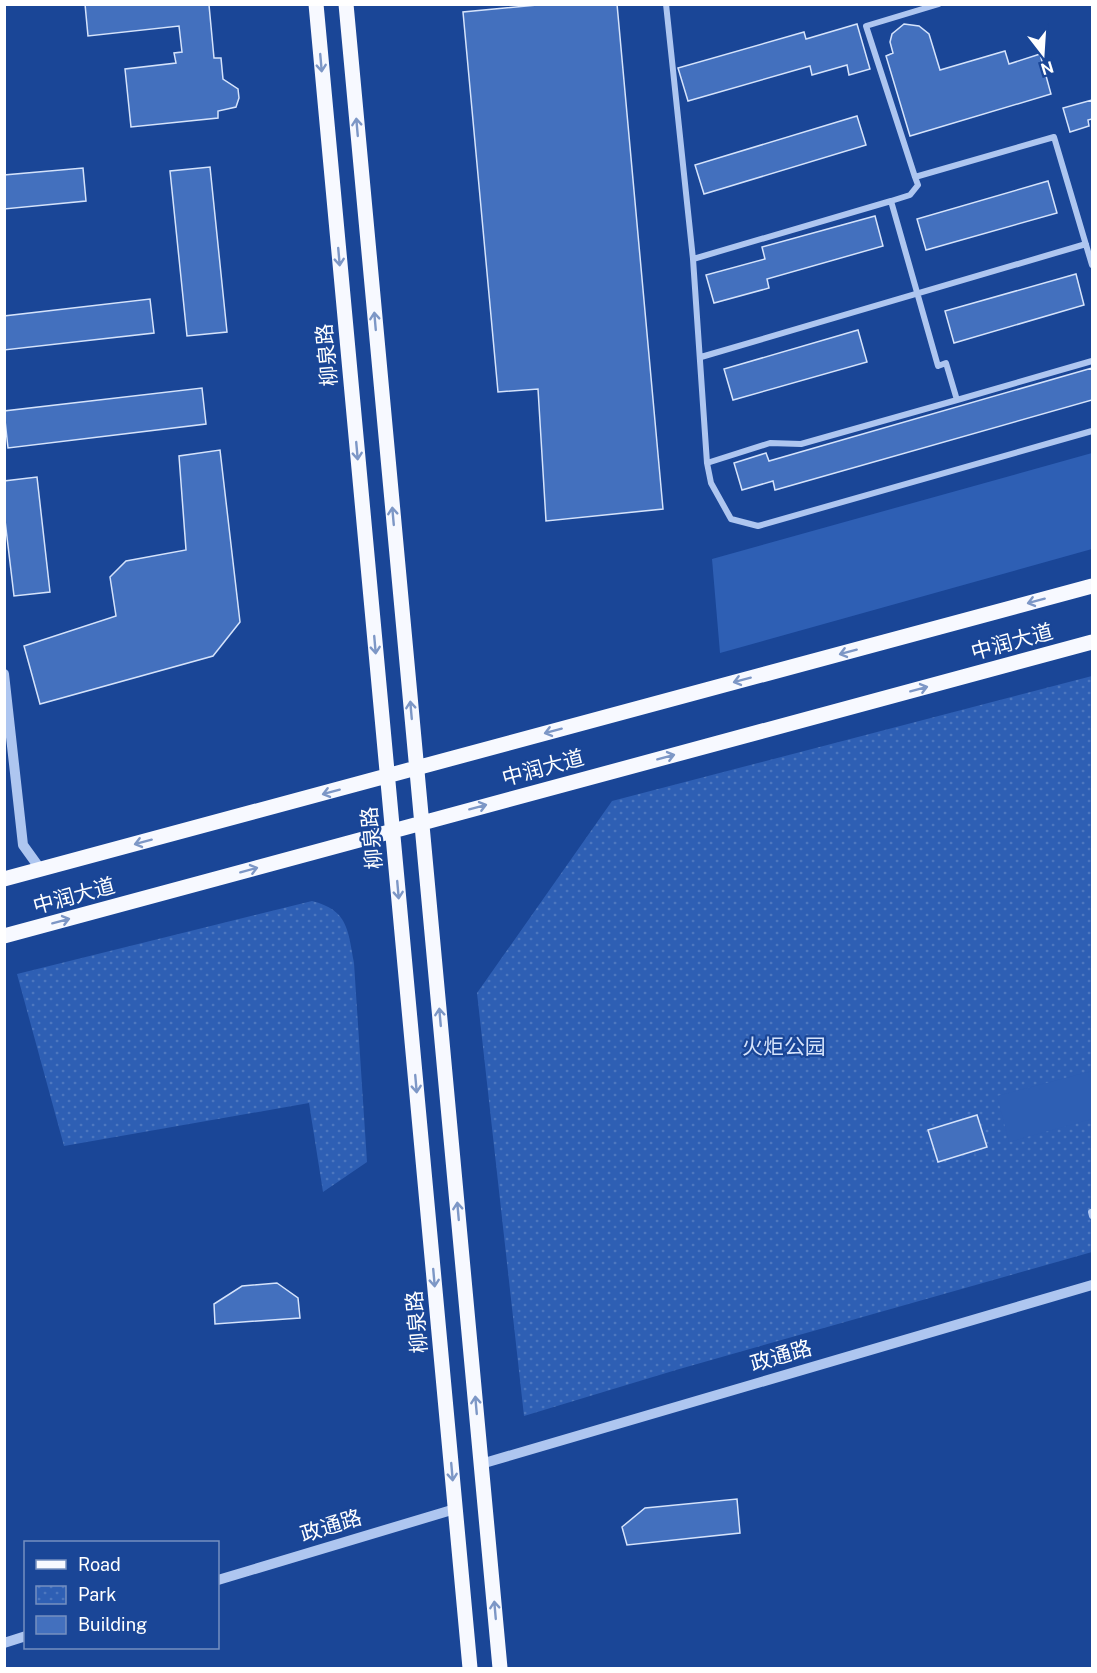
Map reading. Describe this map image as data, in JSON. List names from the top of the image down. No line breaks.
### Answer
{"streets":{"main road":["柳泉路","中润大道"],"street":["政通路"]},"crossings":[["柳泉路","中润大道"],["柳泉路","政通路"]],"parks":["火炬公园"],"legend":["Road","Park","Building"],"north":"bottom"}
